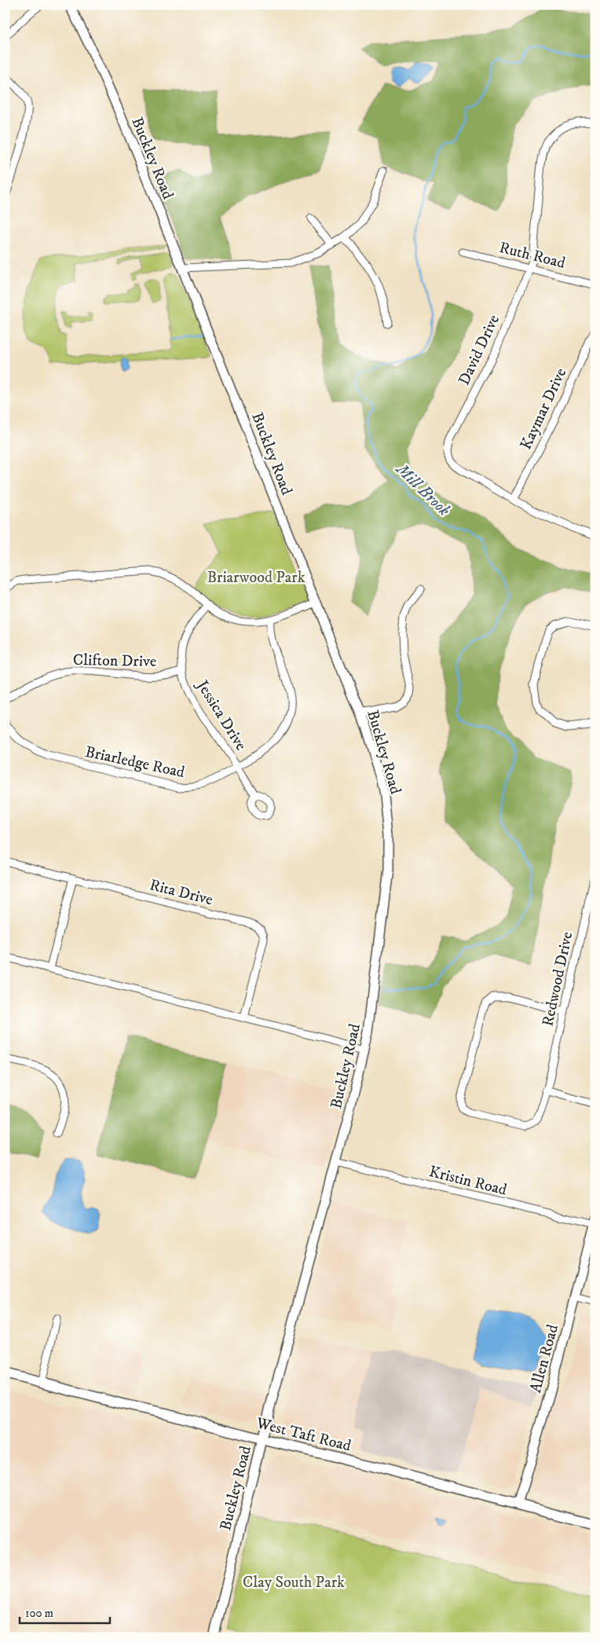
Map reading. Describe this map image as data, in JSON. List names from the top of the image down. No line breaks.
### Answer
{"streets":{"main road":["West Taft Road"],"street":["Buckley Road","Ruth Road","David Drive","Kaymar Drive","Clifton Drive","Jessica Drive","Briarledge Road","Rita Drive","Redwood Drive","Kristin Road","Allen Road"]},"crossings":[["Buckley Road","Kristin Road"],["Buckley Road","West Taft Road"],["Ruth Road","David Drive"],["David Drive","Kaymar Drive"],["Clifton Drive","Jessica Drive"],["Jessica Drive","Briarledge Road"],["Kristin Road","Allen Road"],["Allen Road","West Taft Road"]],"water":["Mill Brook"],"parks":["Briarwood Park","Clay South Park"],"scale_bar":"100 m"}
